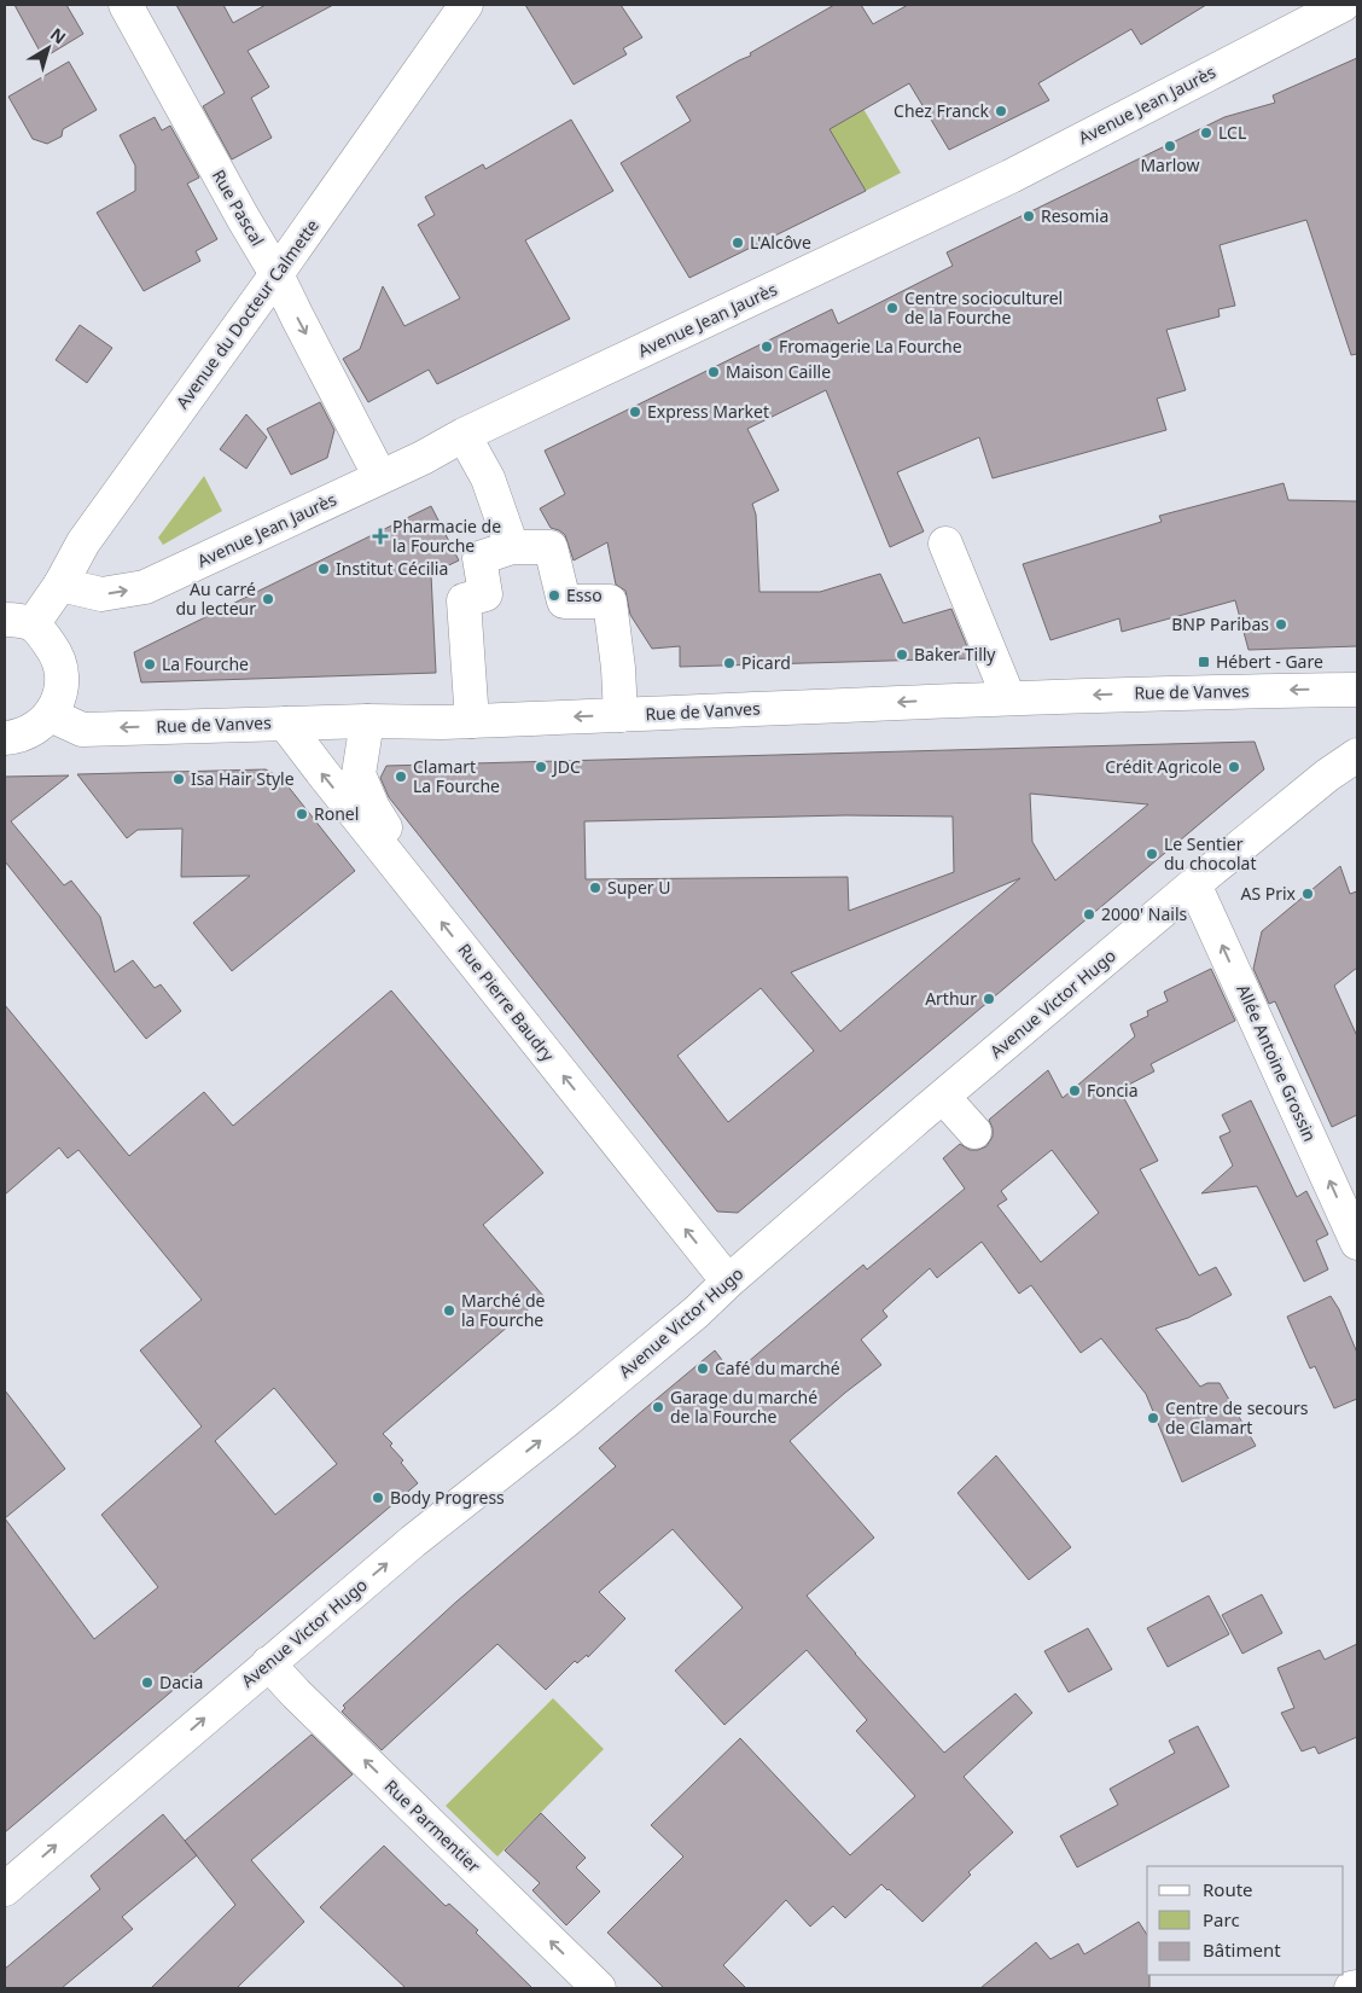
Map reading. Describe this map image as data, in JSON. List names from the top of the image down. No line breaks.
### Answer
{"streets":{"street":["Avenue Jean Jaurès","Rue Pascal","Avenue du Docteur Calmette","Rue de Vanves","Rue Pierre Baudry","Avenue Victor Hugo","Allée Antoine Grossin","Rue Parmentier"]},"crossings":[["Avenue Jean Jaurès","Rue Pascal"],["Avenue Jean Jaurès","Avenue du Docteur Calmette"],["Rue Pascal","Avenue du Docteur Calmette"],["Rue de Vanves","Rue Pierre Baudry"],["Rue Pierre Baudry","Avenue Victor Hugo"],["Avenue Victor Hugo","Allée Antoine Grossin"],["Avenue Victor Hugo","Rue Parmentier"]],"one_way":["Rue Pascal","Rue de Vanves","Rue Pierre Baudry","Avenue Victor Hugo","Allée Antoine Grossin","Rue Parmentier"],"places":{"other":["Chez Franck","LCL","Marlow","Resomia","L'Alcôve","Centre socioculturel de la Fourche","Fromagerie La Fourche","Maison Caille","Express Market","Institut Cécilia","Esso","Au carré du lecteur","BNP Paribas","Baker Tilly","Picard","La Fourche","JDC","Crédit Agricole","Clamart La Fourche","Isa Hair Style","Ronel","Le Sentier du chocolat","Super U","AS Prix","2000' Nails","Arthur","Foncia","Marché de la Fourche","Café du marché","Garage du marché de la Fourche","Centre de secours de Clamart","Body Progress","Dacia"],"health":["Pharmacie de la Fourche"],"transit":["Hébert - Gare"]},"legend":["Route","Parc","Bâtiment"],"north":"top right"}
